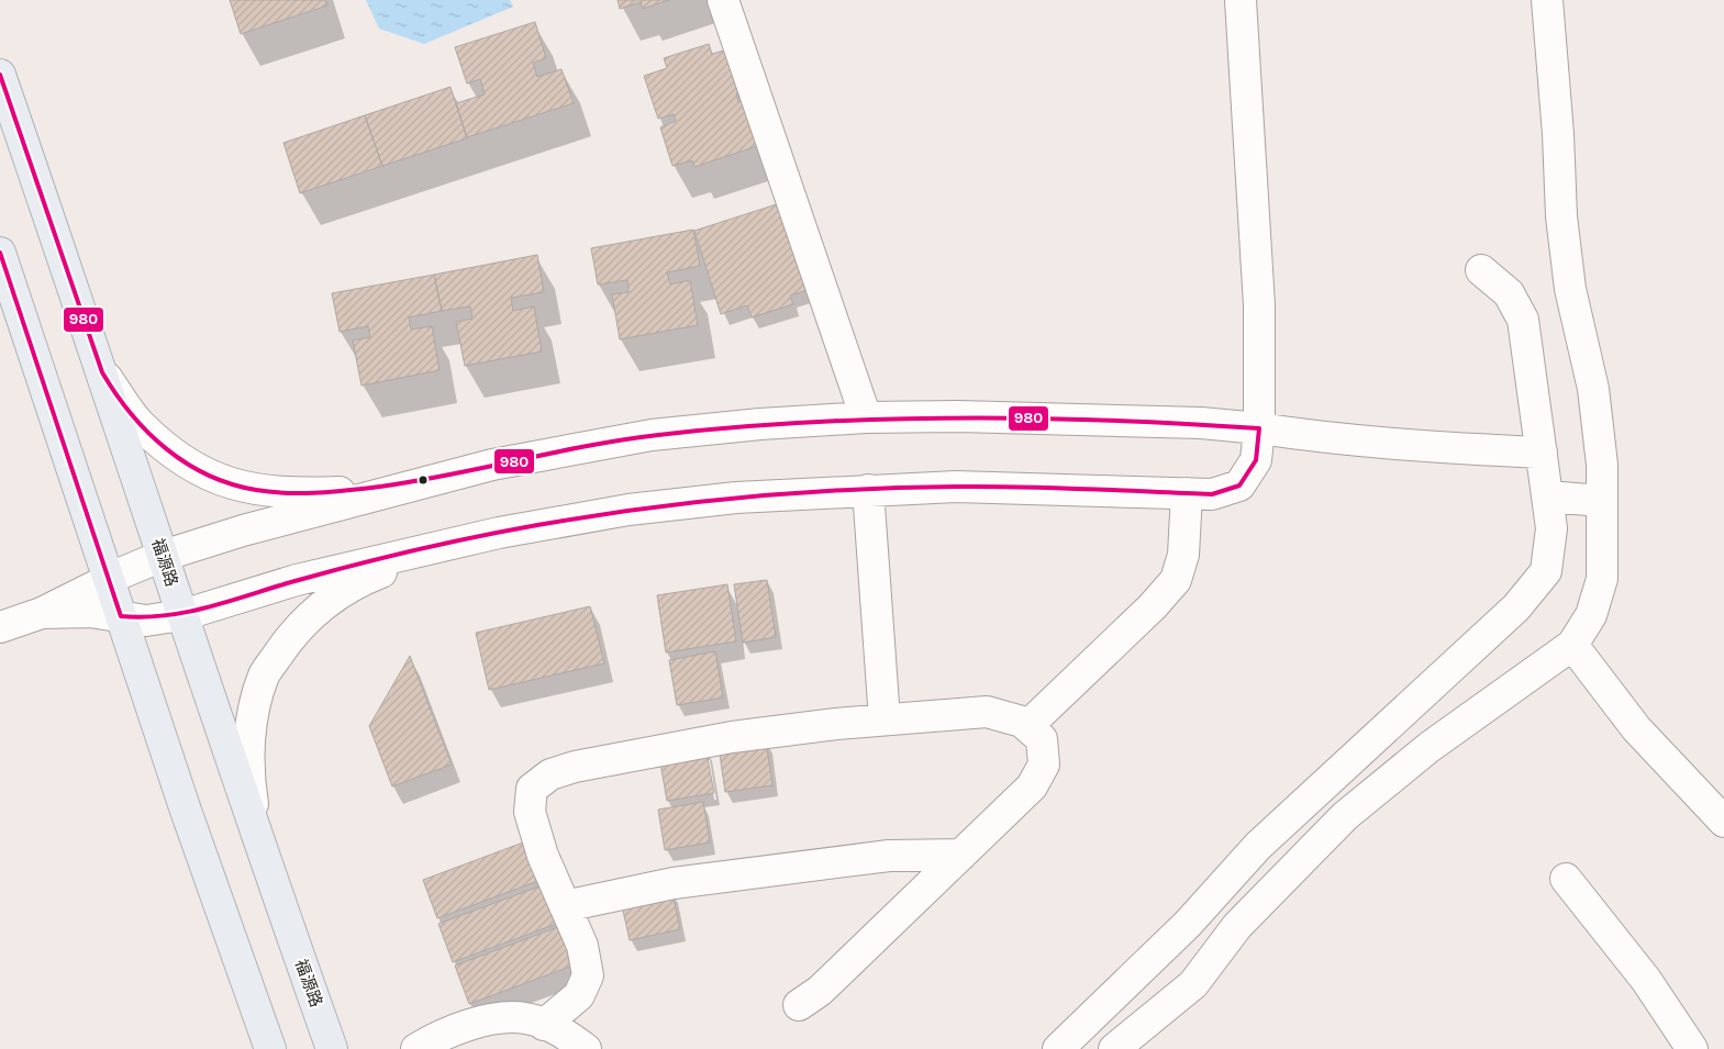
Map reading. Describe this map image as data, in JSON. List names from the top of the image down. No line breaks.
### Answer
{"streets":{"main road":["福源路"]},"lines":["transit line 980"]}
